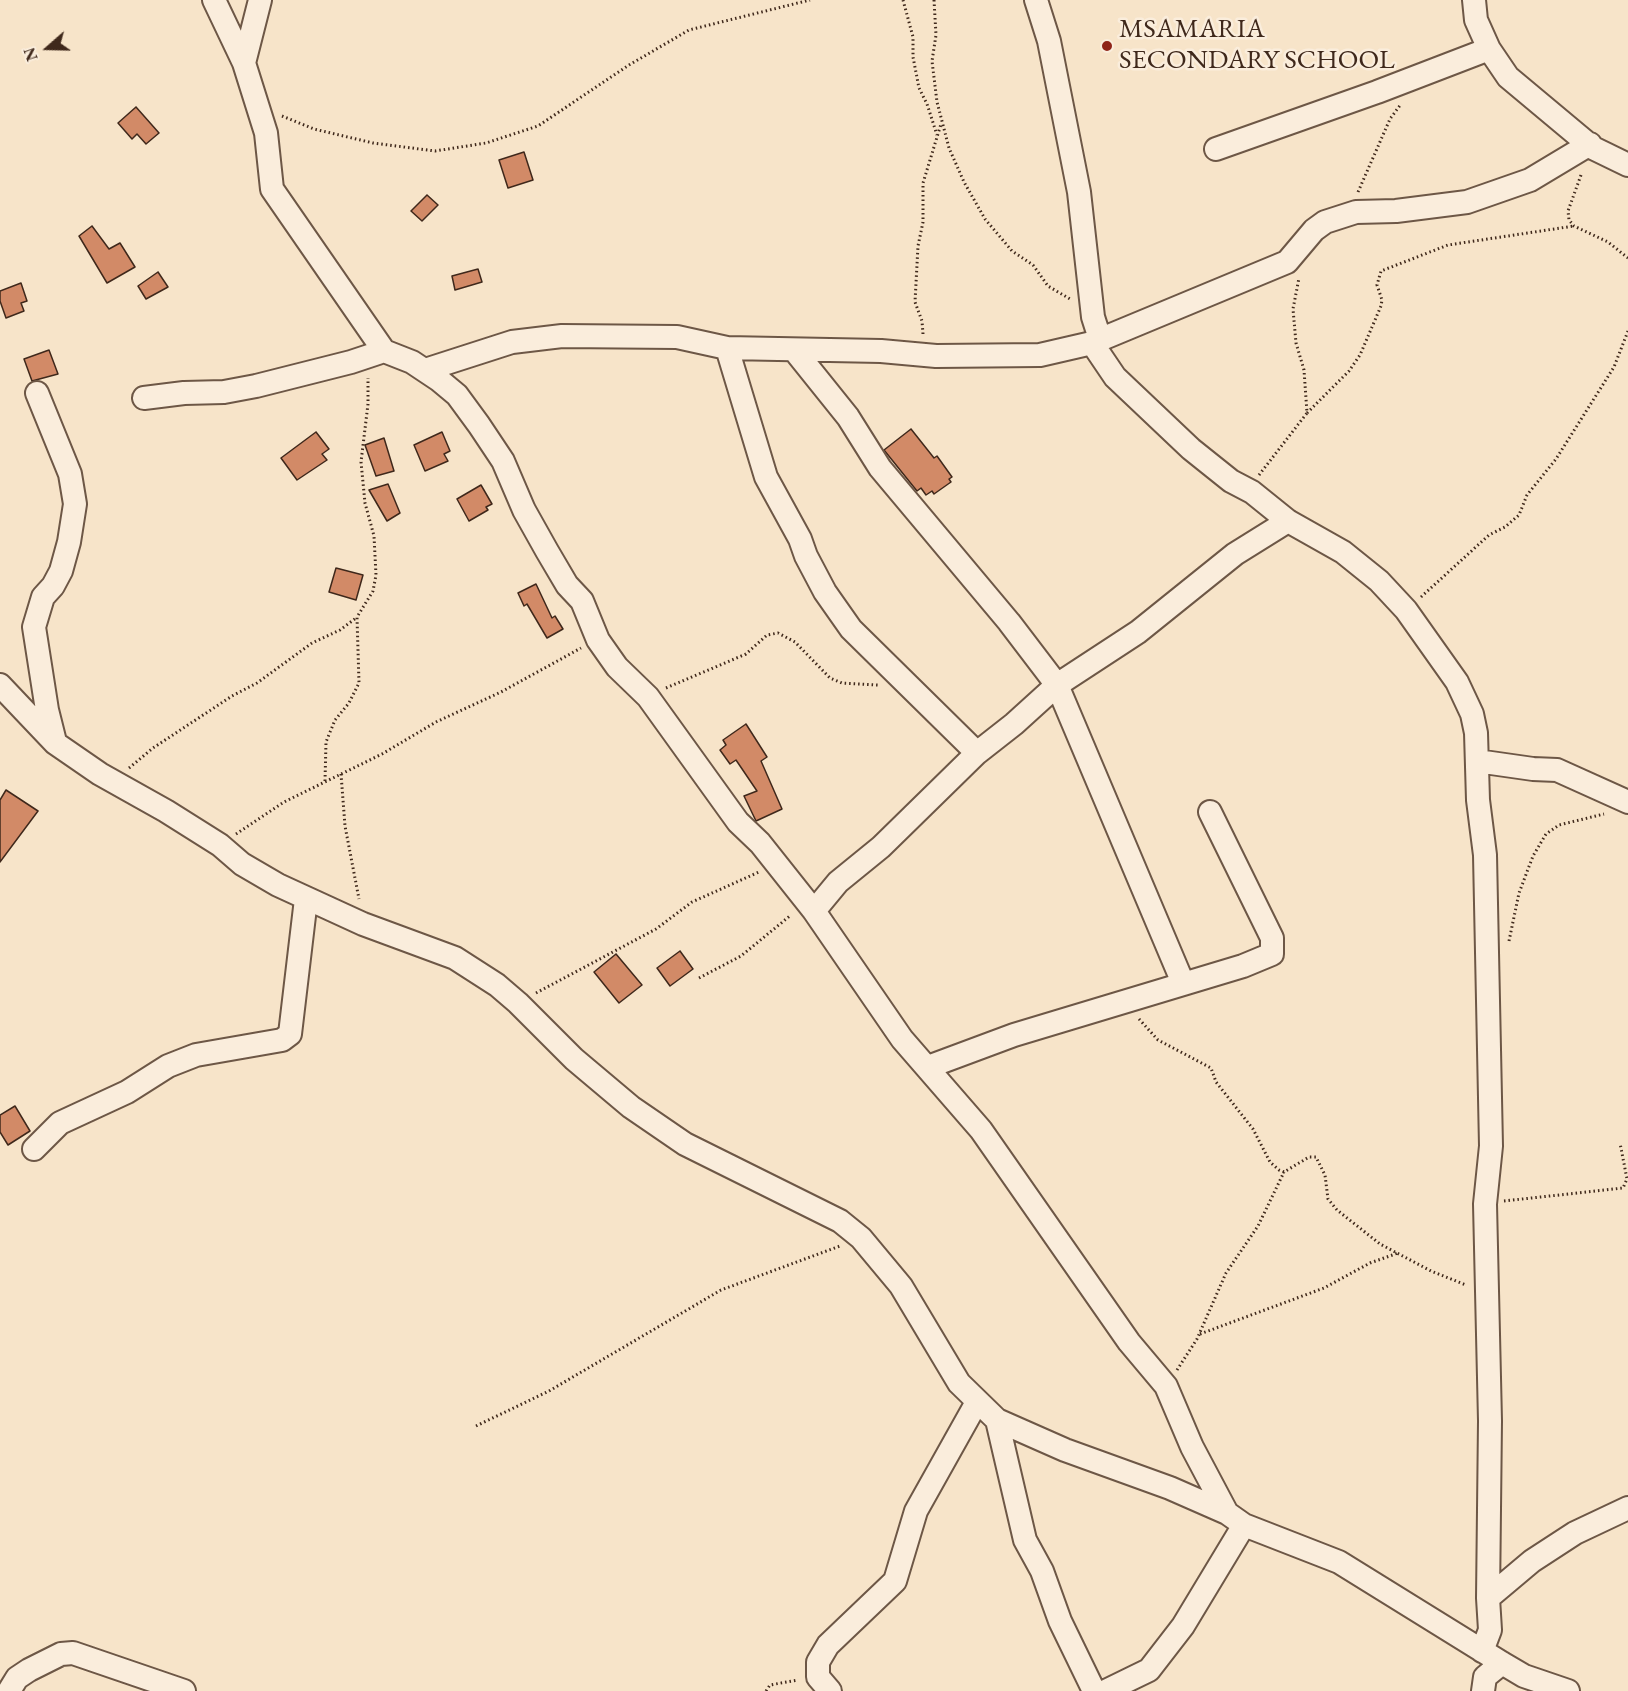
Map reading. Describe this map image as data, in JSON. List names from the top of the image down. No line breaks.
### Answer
{"places":["MSAMARIA SECONDARY SCHOOL"],"north":"left"}
